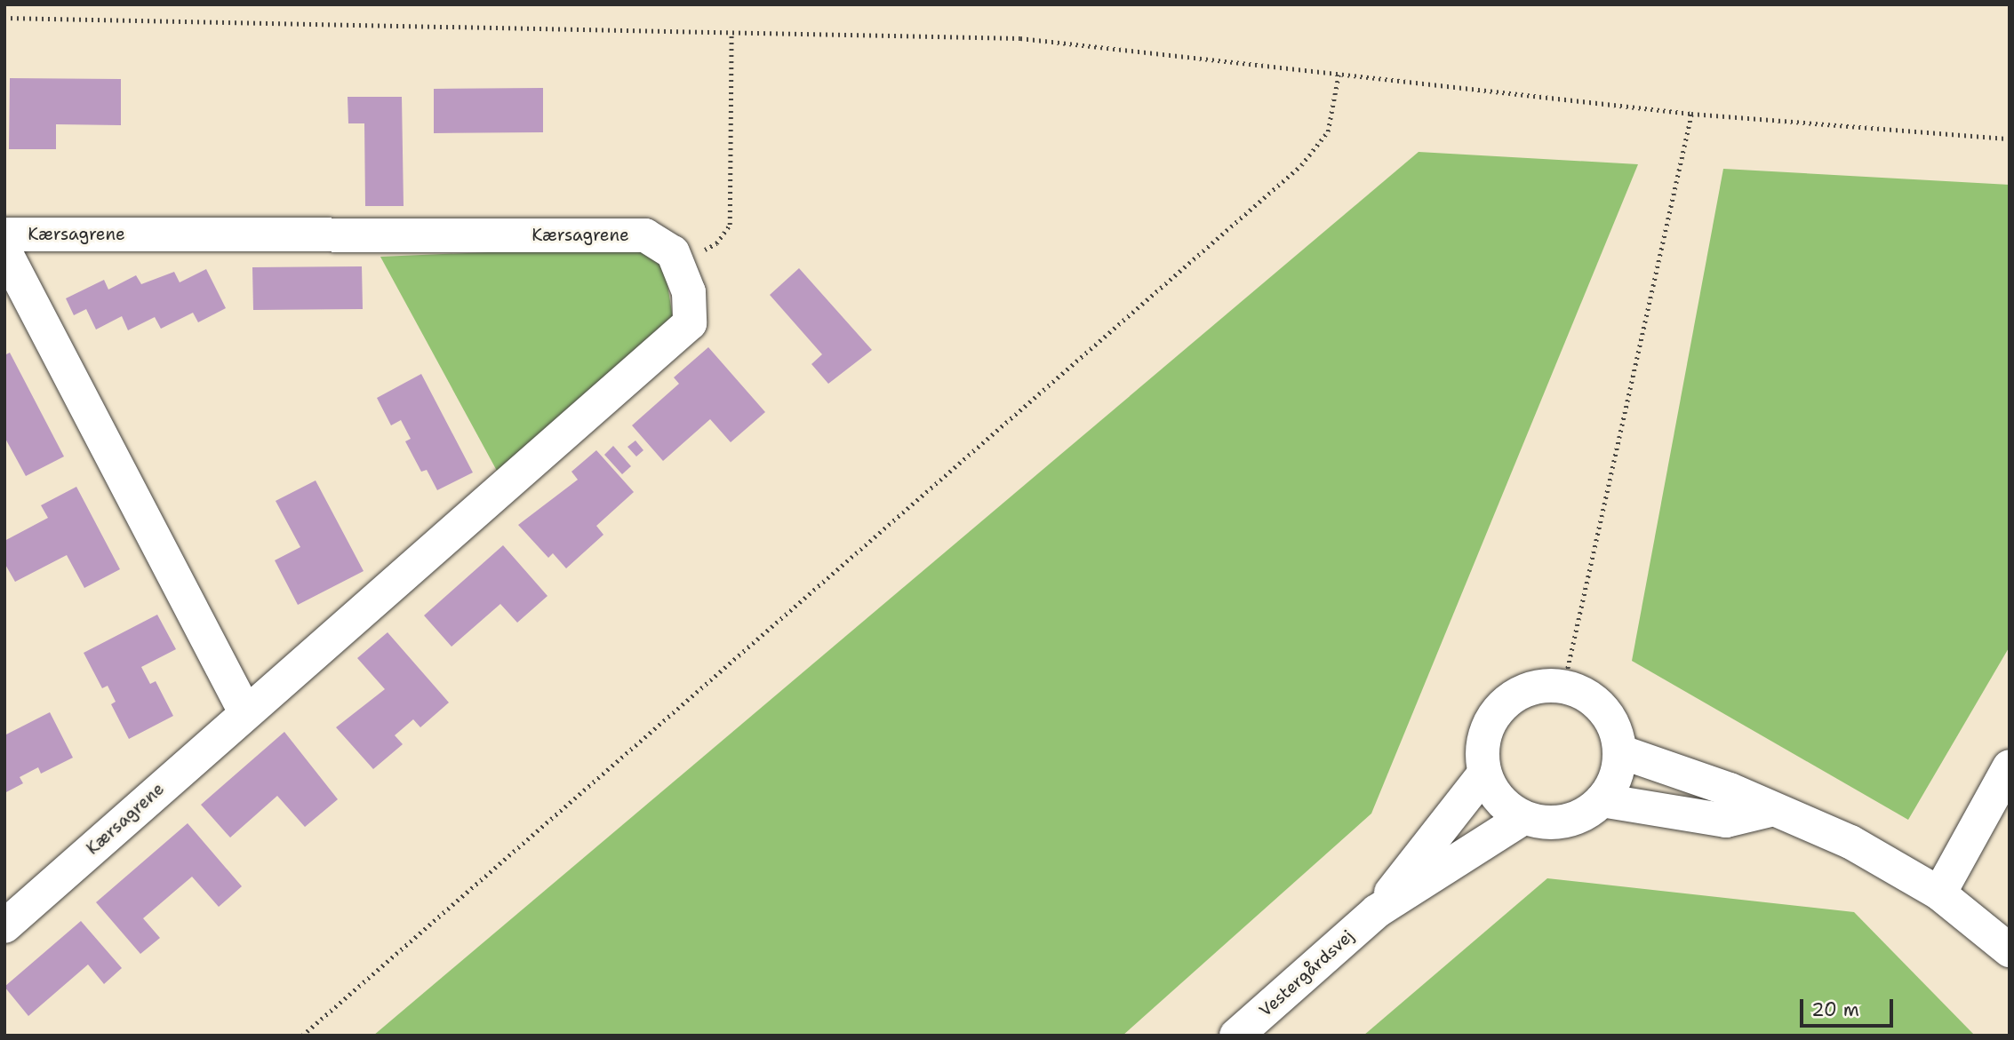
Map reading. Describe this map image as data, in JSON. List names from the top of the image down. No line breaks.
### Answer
{"streets":{"street":["Kærsagrene","Vestergårdsvej"]},"scale_bar":"20 m"}
